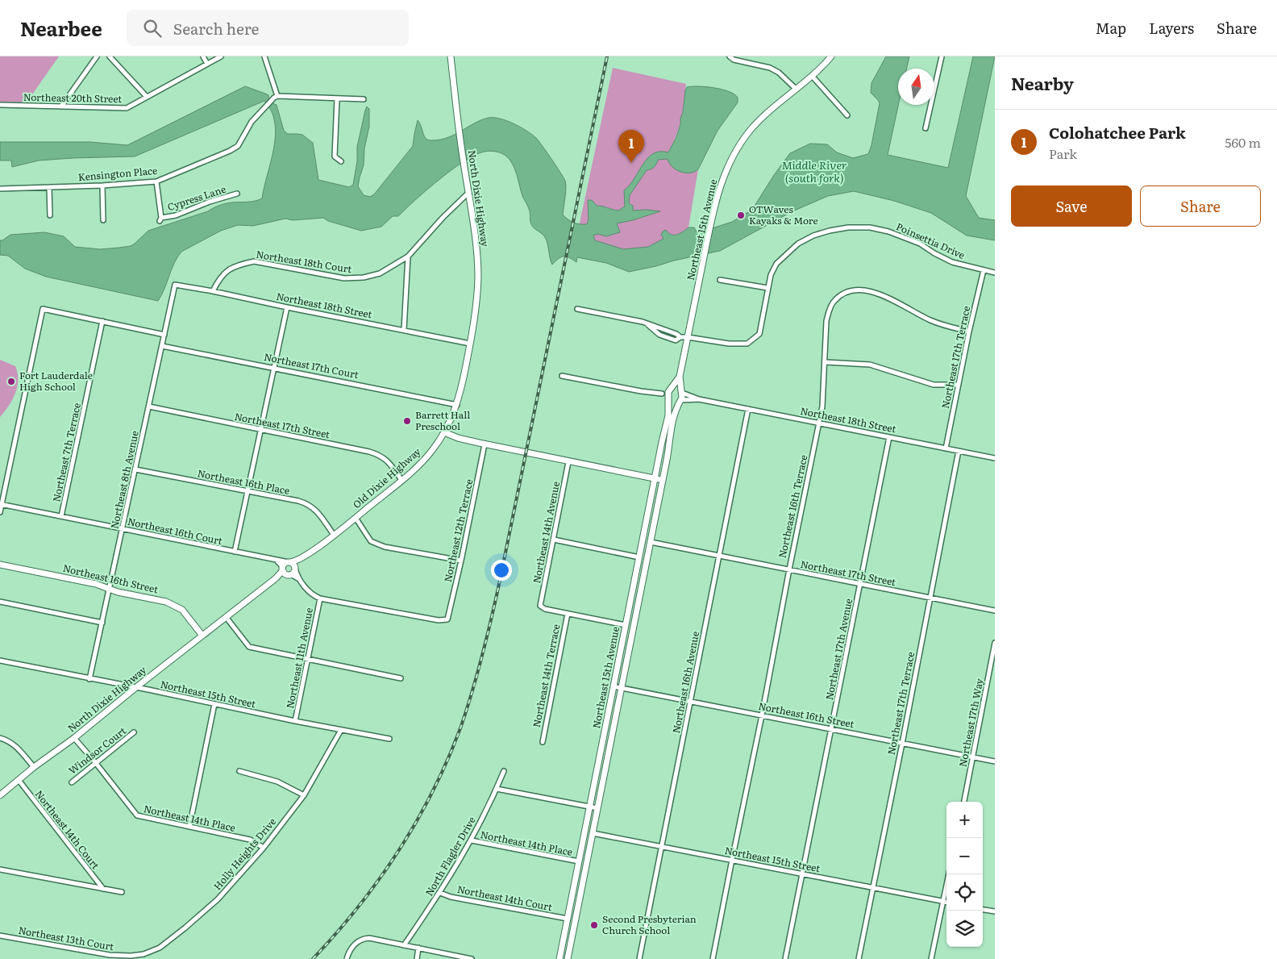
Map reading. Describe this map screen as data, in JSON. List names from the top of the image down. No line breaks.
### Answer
{"streets":{"street":["Northeast 20th Street","Kensington Place","Cypress Lane","North Dixie Highway","Northeast 15th Avenue","Poinsettia Drive","Northeast 18th Court","Northeast 18th Street","Northeast 17th Terrace","Northeast 17th Court","Northeast 17th Street","Northeast 7th Terrace","Old Dixie Highway","Northeast 8th Avenue","Northeast 16th Place","Northeast 16th Terrace","Northeast 12th Terrace","Northeast 16th Court","Northeast 14th Avenue","Northeast 16th Street","Northeast 17th Avenue","Northeast 11th Avenue","Northeast 14th Terrace","Northeast 16th Avenue","Northeast 15th Street","Northeast 17th Way","Windsor Court","Northeast 14th Place","Northeast 14th Court","Holly Heights Drive","North Flagler Drive","Northeast 13th Court"]},"crossings":[["Kensington Place","Cypress Lane"],["North Dixie Highway","Northeast 18th Court"],["North Dixie Highway","Northeast 18th Street"],["North Dixie Highway","Old Dixie Highway"],["North Dixie Highway","Northeast 16th Street"],["North Dixie Highway","Northeast 15th Street"],["North Dixie Highway","Northeast 14th Place"],["North Dixie Highway","Northeast 14th Court"],["Northeast 15th Avenue","Poinsettia Drive"],["Northeast 15th Avenue","Northeast 18th Street"],["Northeast 15th Avenue","Northeast 17th Street"],["Northeast 15th Avenue","Northeast 16th Street"],["Northeast 15th Avenue","Northeast 15th Street"],["Northeast 15th Avenue","Northeast 14th Place"],["Northeast 15th Avenue","Northeast 14th Court"],["Poinsettia Drive","Northeast 17th Terrace"],["Northeast 18th Court","Northeast 18th Street"],["Northeast 18th Street","Northeast 17th Terrace"],["Northeast 18th Street","Old Dixie Highway"],["Northeast 18th Street","Northeast 8th Avenue"],["Northeast 18th Street","Northeast 16th Terrace"],["Northeast 18th Street","Northeast 17th Avenue"],["Northeast 18th Street","Northeast 16th Avenue"],["Northeast 17th Terrace","Northeast 17th Street"],["Northeast 17th Terrace","Northeast 16th Terrace"],["Northeast 17th Terrace","Northeast 16th Street"],["Northeast 17th Terrace","Northeast 15th Street"],["Northeast 17th Court","Old Dixie Highway"],["Northeast 17th Court","Northeast 8th Avenue"],["Northeast 17th Street","Old Dixie Highway"],["Northeast 17th Street","Northeast 8th Avenue"],["Northeast 17th Street","Northeast 16th Terrace"],["Northeast 17th Street","Northeast 17th Avenue"],["Northeast 17th Street","Northeast 16th Avenue"],["Northeast 7th Terrace","Northeast 16th Court"],["Old Dixie Highway","Northeast 16th Place"],["Old Dixie Highway","Northeast 16th Court"],["Northeast 8th Avenue","Northeast 16th Place"],["Northeast 8th Avenue","Northeast 16th Court"],["Northeast 8th Avenue","Northeast 16th Street"],["Northeast 8th Avenue","Northeast 15th Street"],["Northeast 16th Terrace","Northeast 16th Street"],["Northeast 16th Terrace","Northeast 15th Street"],["Northeast 12th Terrace","Northeast 11th Avenue"],["Northeast 14th Avenue","Northeast 14th Terrace"],["Northeast 16th Street","Northeast 17th Avenue"],["Northeast 16th Street","Northeast 16th Avenue"],["Northeast 16th Street","Northeast 17th Way"],["Northeast 17th Avenue","Northeast 15th Street"],["Northeast 11th Avenue","Northeast 15th Street"],["Northeast 16th Avenue","Northeast 15th Street"],["Northeast 15th Street","Holly Heights Drive"],["Windsor Court","Northeast 14th Place"],["Northeast 14th Place","Holly Heights Drive"],["Northeast 14th Place","North Flagler Drive"],["Northeast 14th Court","North Flagler Drive"],["Holly Heights Drive","Northeast 13th Court"]],"water":["Middle River (south fork)"],"places":["OTWaves Kayaks & More","Fort Lauderdale High School","Barrett Hall Preschool","Second Presbyterian Church School"],"north":"top","page":{"header":"Nearbee","search":"Search here","nav":["Map","Layers","Share"],"heading":"Nearby","list":[{"mark":"1","name":"Colohatchee Park","note":"Park","value":"560 m"}],"pins":"1","buttons":["Save","Share"],"map_buttons":["+","−"]}}
